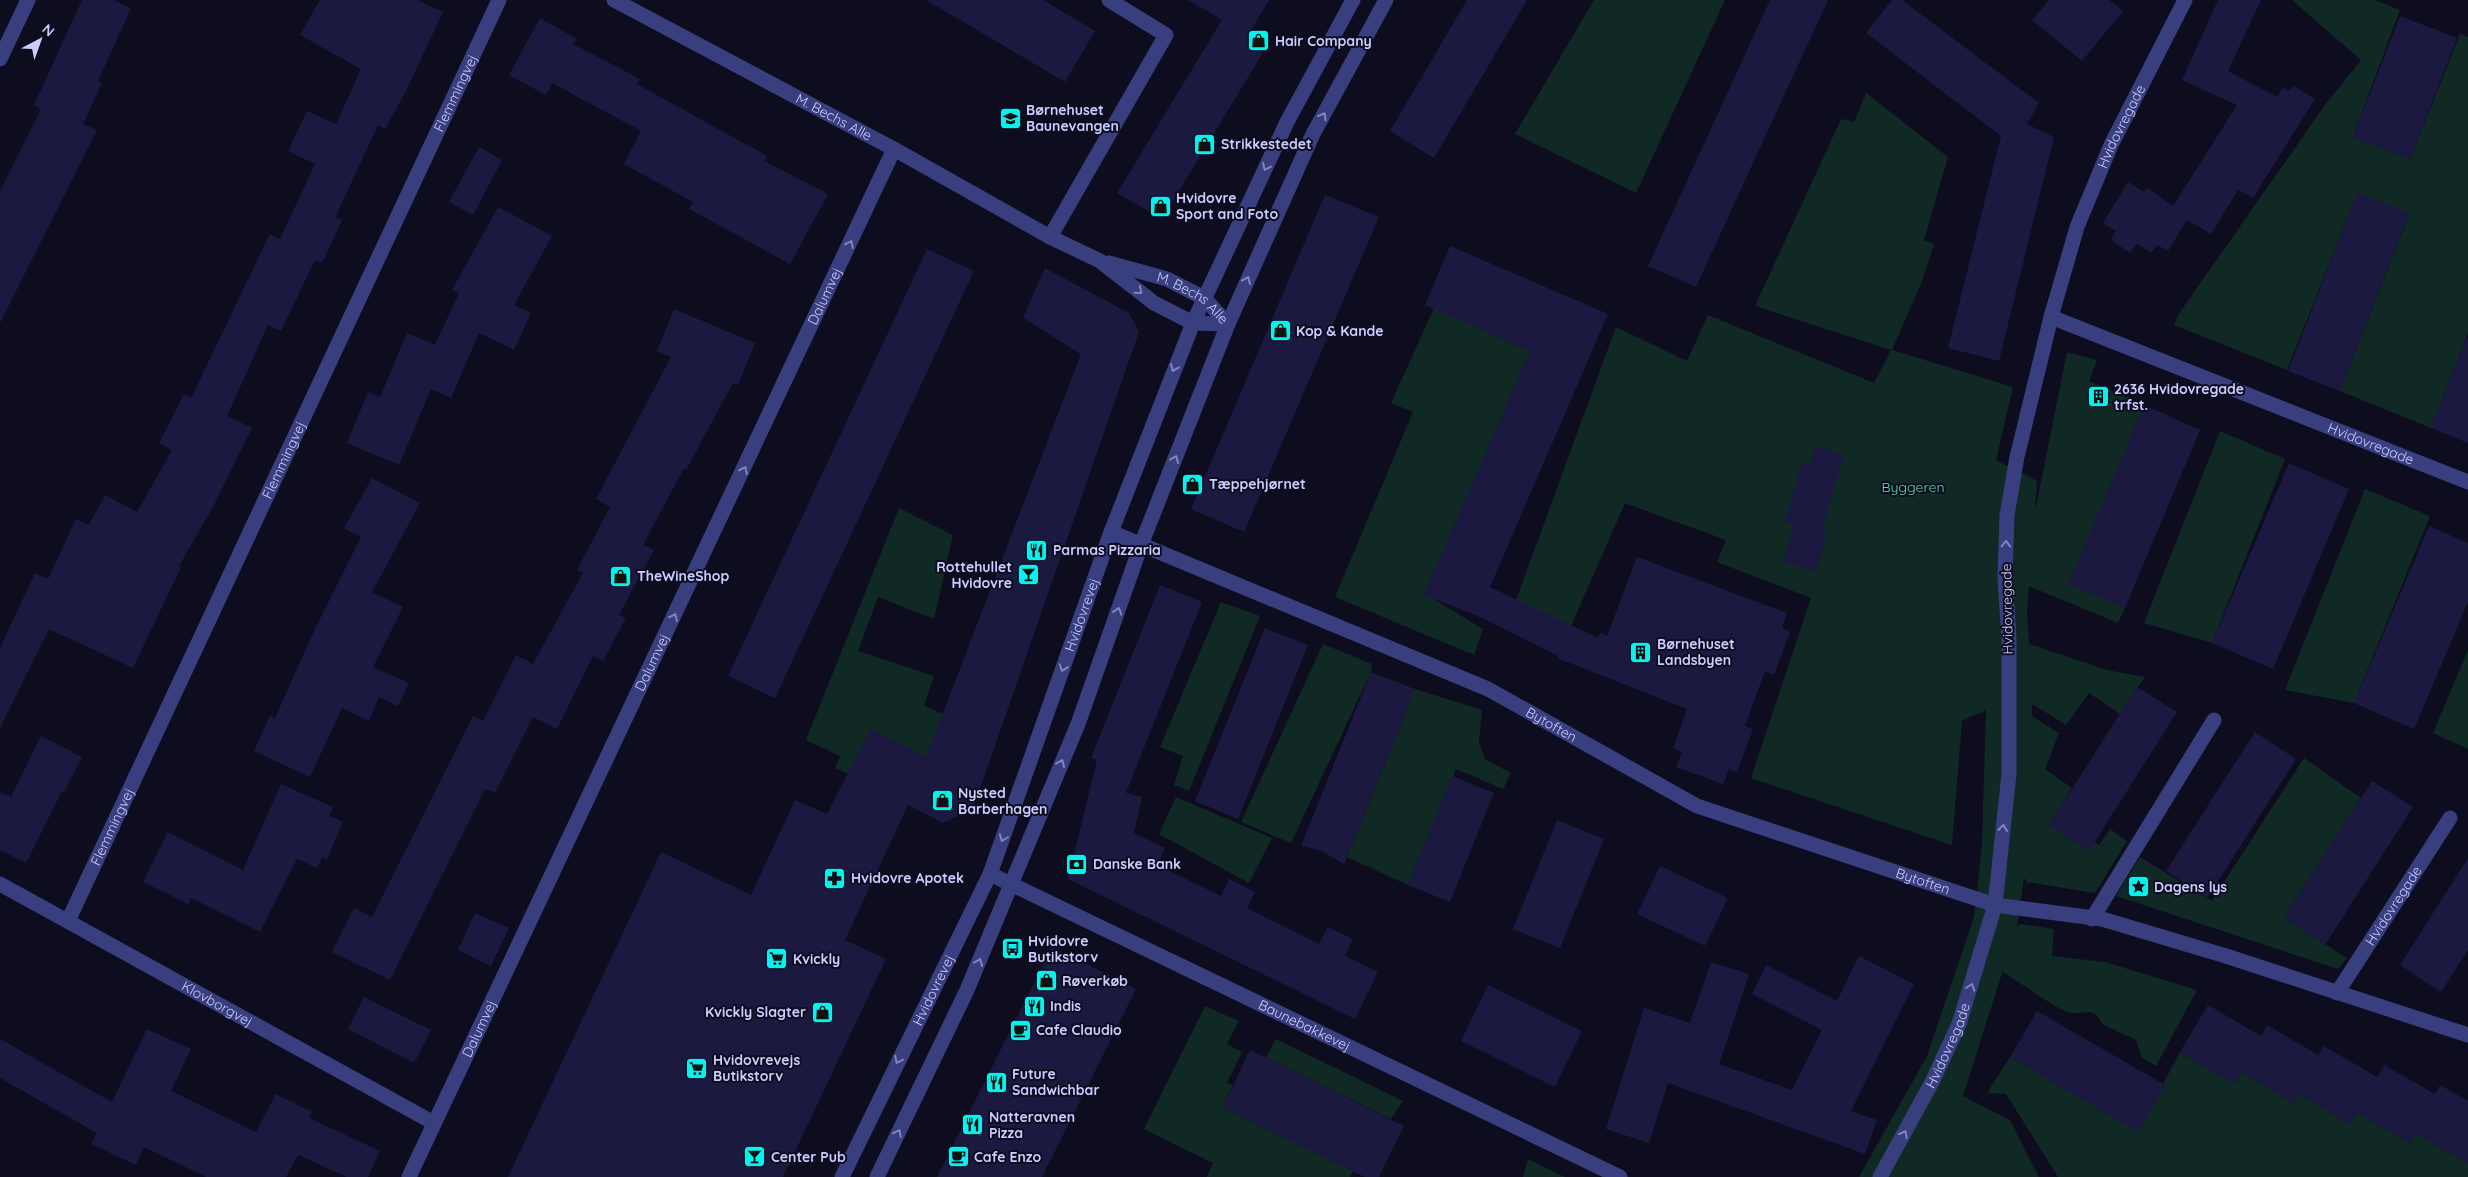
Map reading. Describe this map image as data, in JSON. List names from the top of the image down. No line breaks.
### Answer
{"streets":{"street":["Flemmingvej","M. Bechs Alle","Hvidovregade","Dalumvej","Hvidovrevej","Bytoften","Klovborgvej","Baunebakkevej"]},"crossings":[["Flemmingvej","Klovborgvej"],["M. Bechs Alle","Dalumvej"],["M. Bechs Alle","Hvidovrevej"],["Hvidovregade","Bytoften"],["Dalumvej","Klovborgvej"],["Hvidovrevej","Bytoften"],["Hvidovrevej","Baunebakkevej"]],"one_way":["Hvidovregade","Dalumvej"],"parks":["Byggeren"],"places":{"shop":["Hair Company","Strikkestedet","Hvidovre Sport and Foto","Kop & Kande","Tæppehjørnet","TheWineShop","Nysted Barberhagen","Røverkøb","Kvickly Slagter"],"school or university":["Børnehuset Baunevangen"],"building":["2636 Hvidovregade trfst.","Børnehuset Landsbyen"],"restaurant":["Parmas Pizzaria","Indis","Future Sandwichbar","Natteravnen Pizza"],"bar":["Rottehullet Hvidovre","Center Pub"],"bank":["Danske Bank"],"pharmacy":["Hvidovre Apotek"],"place":["Dagens lys"],"bus stop":["Hvidovre Butikstorv"],"supermarket":["Kvickly","Hvidovrevejs Butikstorv"],"cafe":["Cafe Claudio","Cafe Enzo"]},"north":"top right"}
